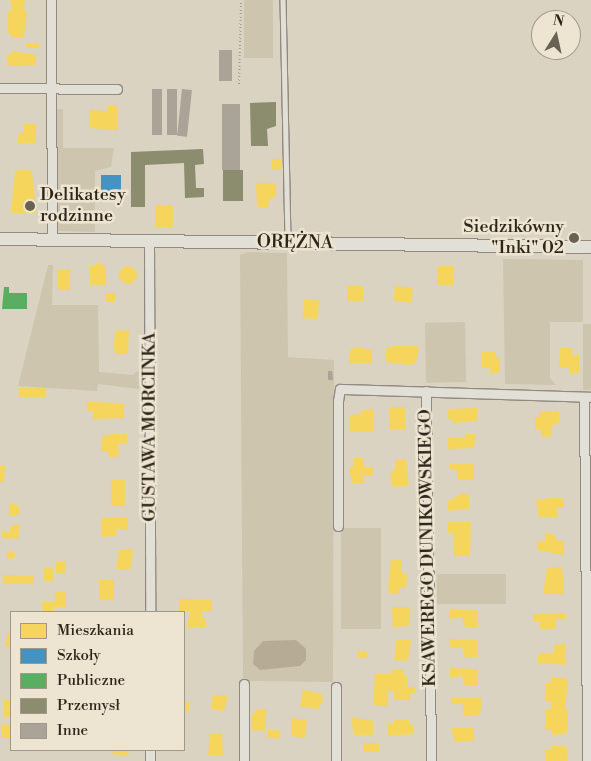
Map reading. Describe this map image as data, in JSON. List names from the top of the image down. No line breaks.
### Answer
{"streets":{"street":["ORĘŻNA","GUSTAWA MORCINKA","KSAWEREGO DUNIKOWSKIEGO"]},"crossings":[["ORĘŻNA","GUSTAWA MORCINKA"]],"places":["Delikatesy rodzinne","Siedzikówny \"Inki\" 02"],"legend":["Mieszkania","Szkoły","Publiczne","Przemysł","Inne"],"north":"top"}
